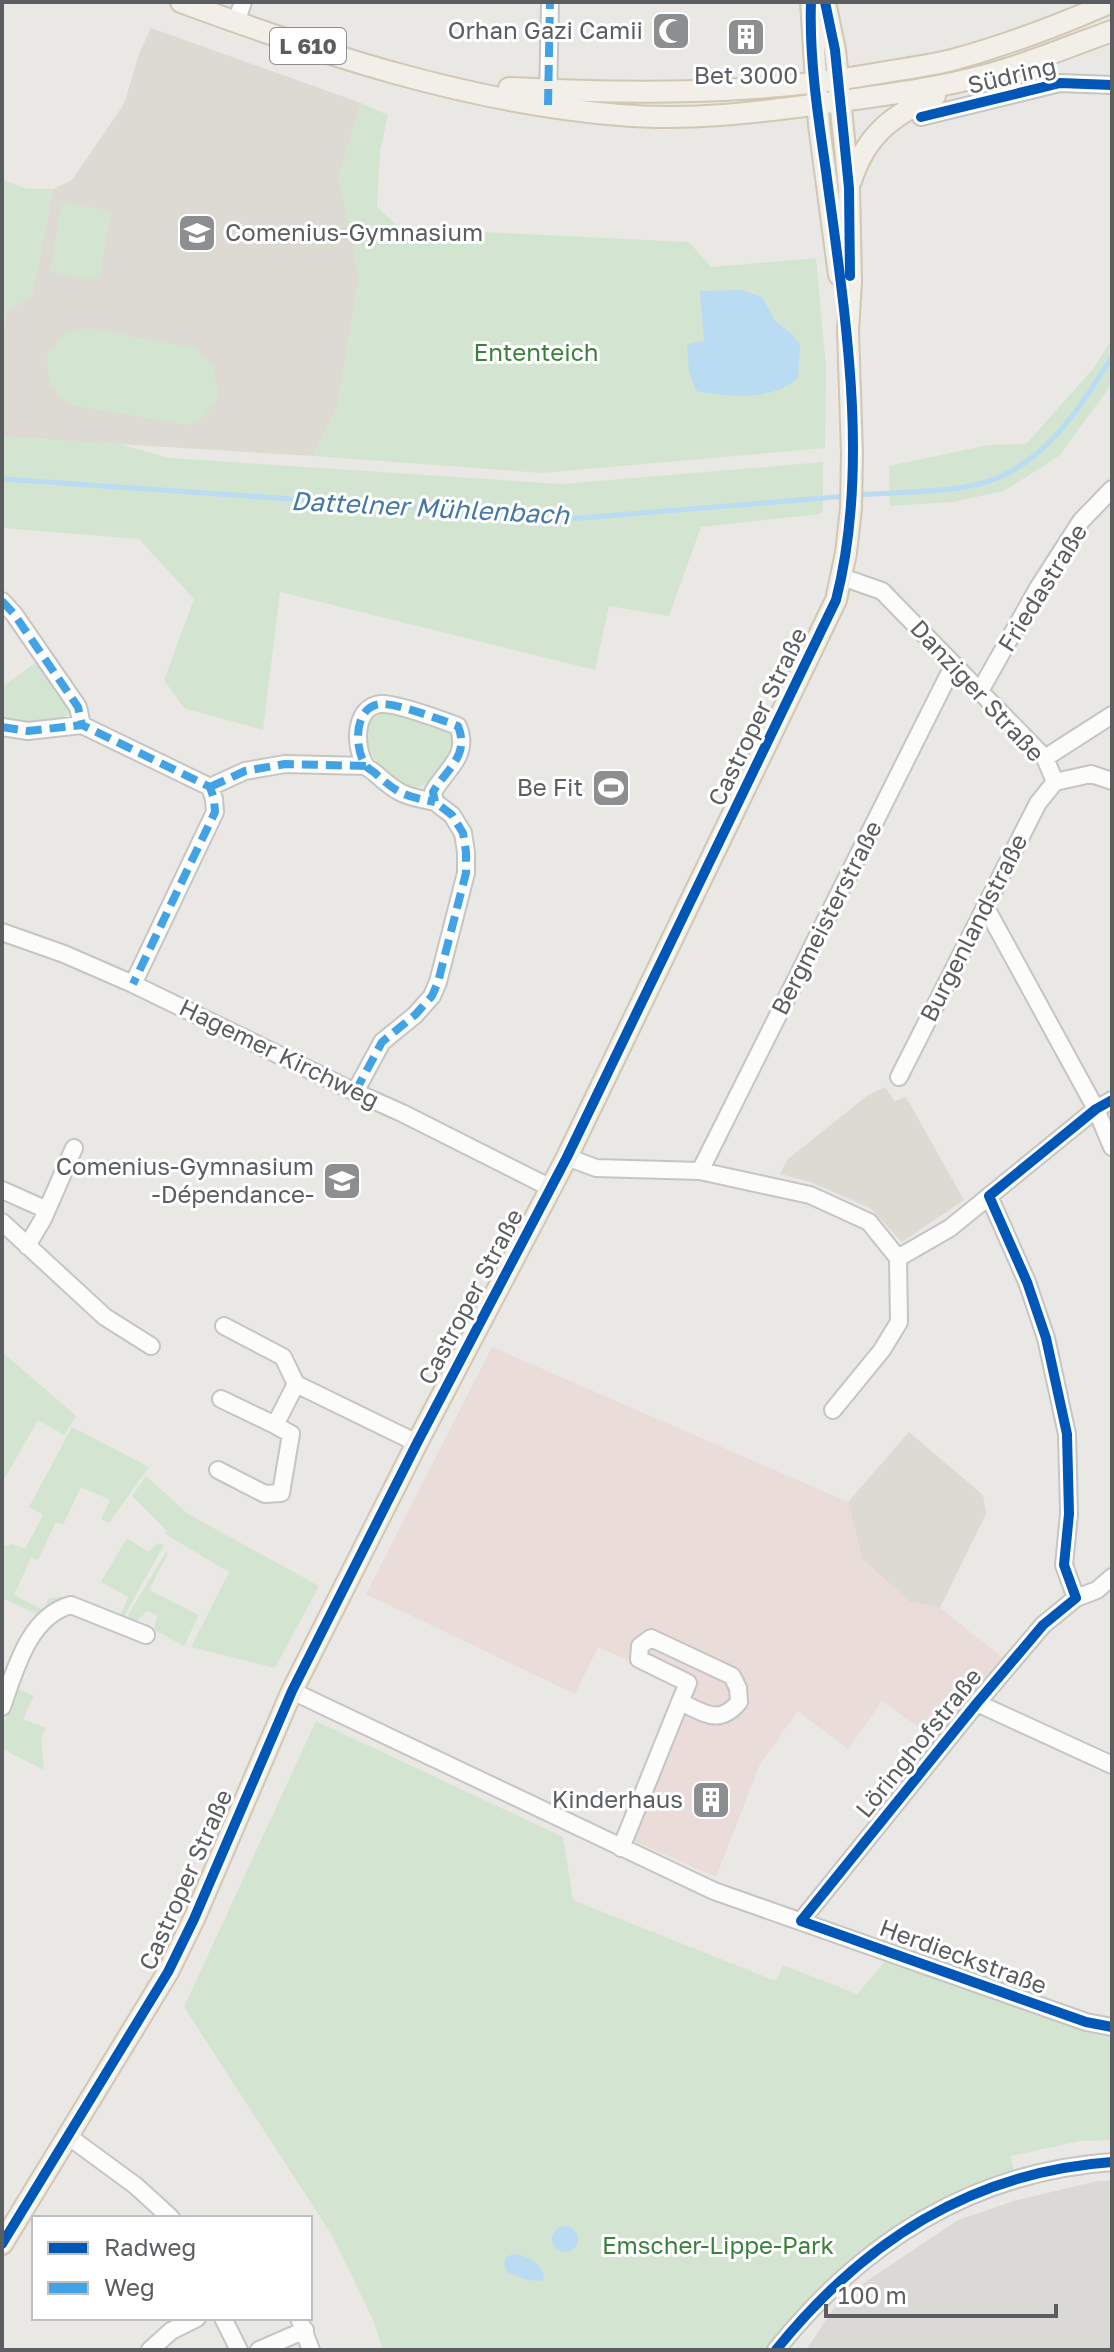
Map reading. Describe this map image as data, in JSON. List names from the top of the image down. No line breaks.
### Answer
{"streets":{"main road":["L 610","Südring","Castroper Straße"],"street":["Friedastraße","Danziger Straße","Bergmeisterstraße","Burgenlandstraße","Hagemer Kirchweg","Löringhofstraße","Herdieckstraße"]},"crossings":[["Südring","Castroper Straße"],["Friedastraße","Danziger Straße"],["Danziger Straße","Castroper Straße"],["Danziger Straße","Bergmeisterstraße"],["Danziger Straße","Burgenlandstraße"],["Castroper Straße","Hagemer Kirchweg"],["Castroper Straße","Herdieckstraße"],["Löringhofstraße","Herdieckstraße"]],"water":["Dattelner Mühlenbach"],"parks":["Ententeich","Emscher-Lippe-Park"],"places":{"mosque":["Orhan Gazi Camii"],"building":["Bet 3000","Kinderhaus"],"school or university":["Comenius-Gymnasium","Comenius-Gymnasium -Dépendance-"],"sports":["Be Fit"]},"legend":["Radweg","Weg"],"scale_bar":"100 m"}
